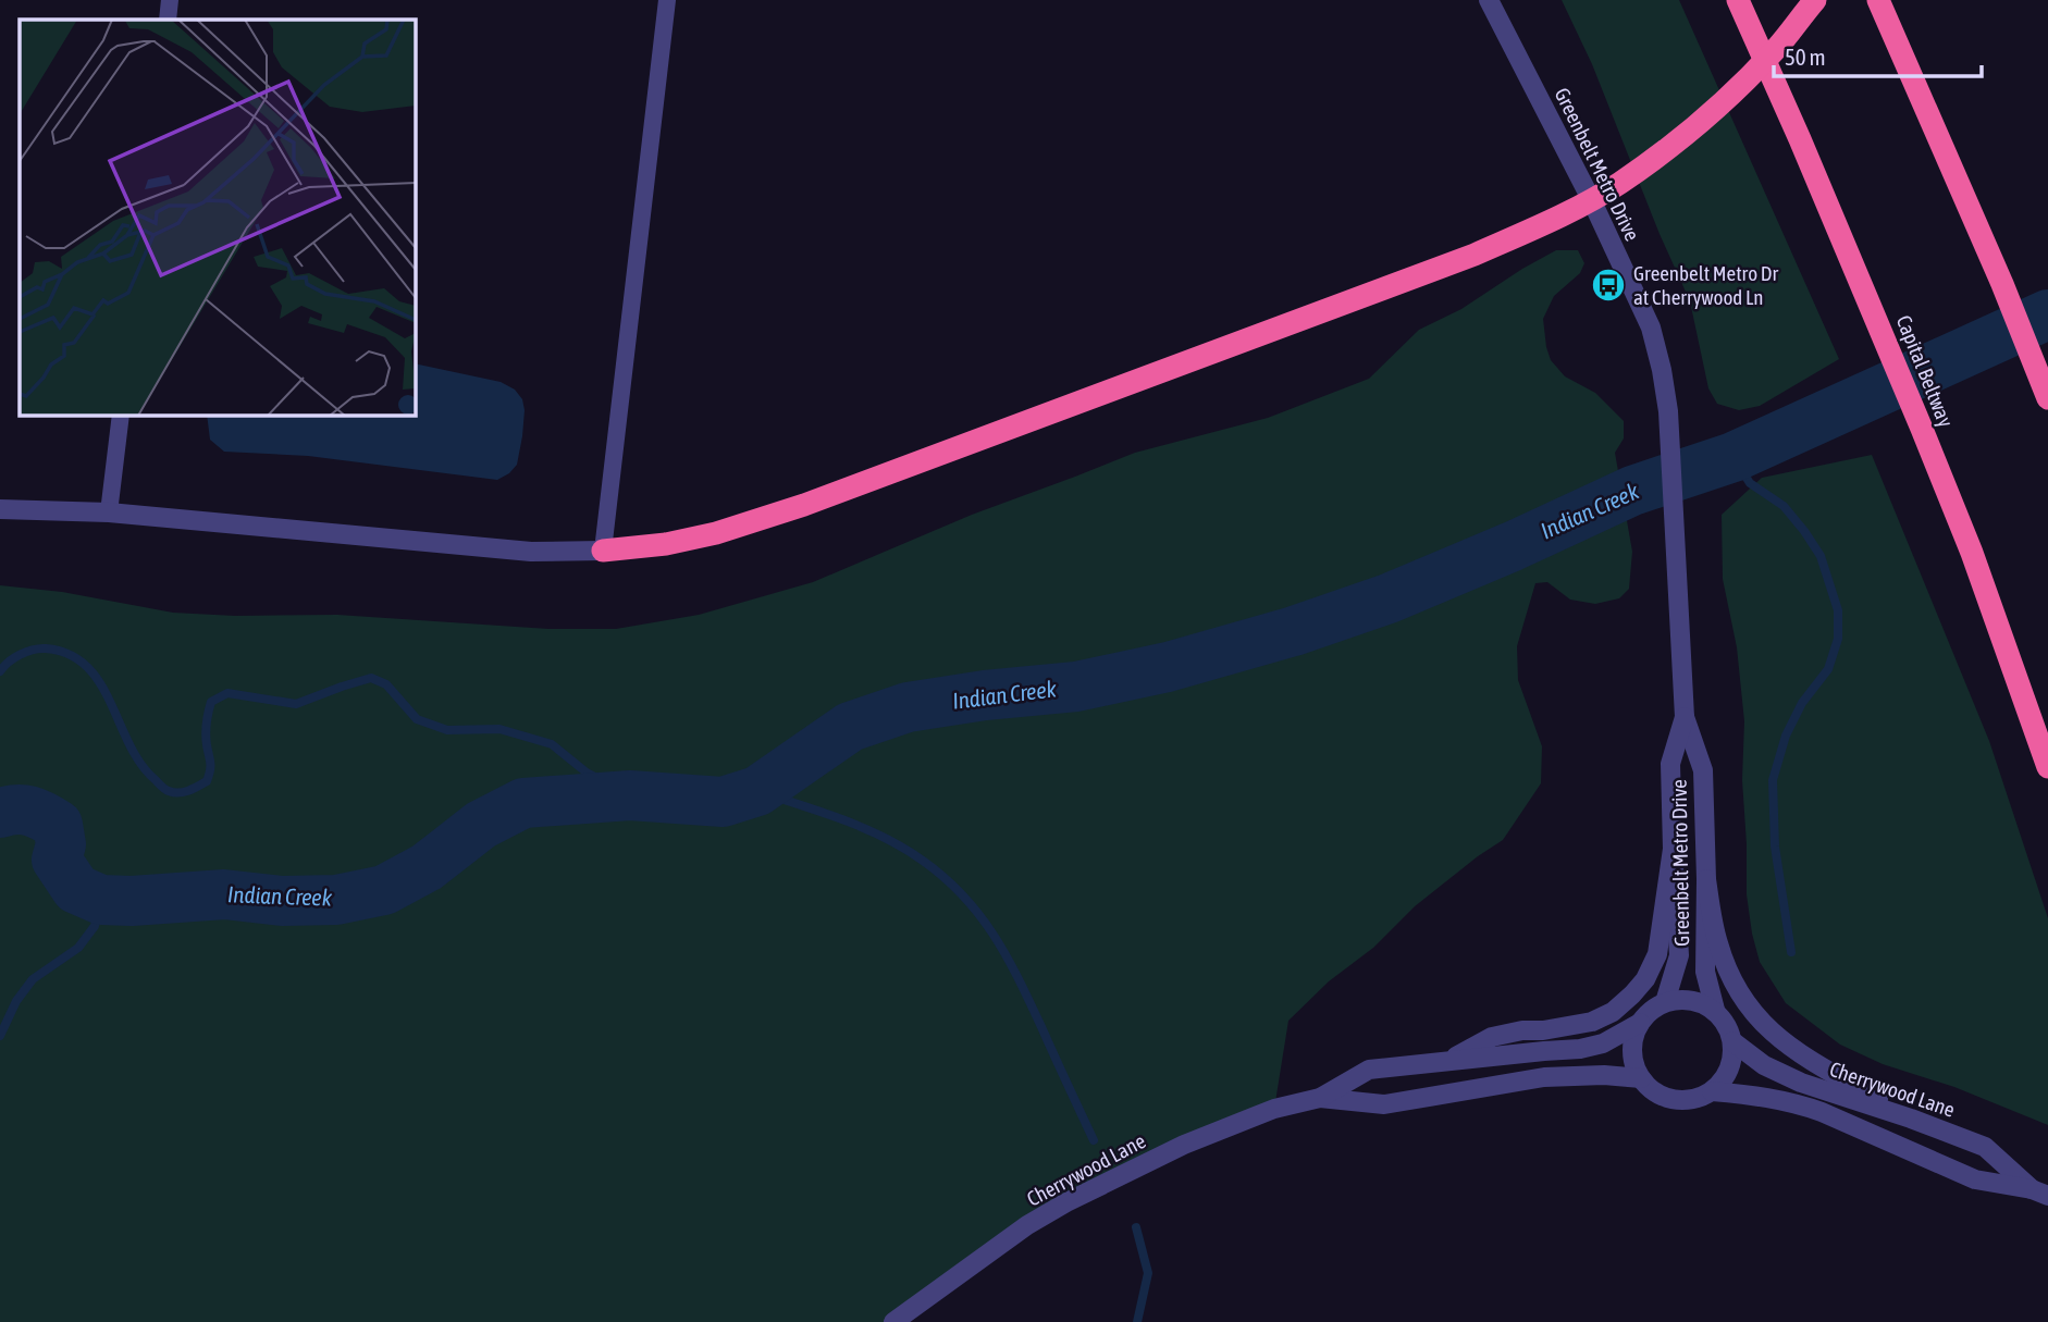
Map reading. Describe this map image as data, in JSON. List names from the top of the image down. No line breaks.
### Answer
{"streets":{"highway":["Capital Beltway"],"street":["Greenbelt Metro Drive","Cherrywood Lane"]},"crossings":[["Greenbelt Metro Drive","Cherrywood Lane"]],"water":["Indian Creek"],"places":{"bus stop":["Greenbelt Metro Dr at Cherrywood Ln"]},"scale_bar":"50 m"}
